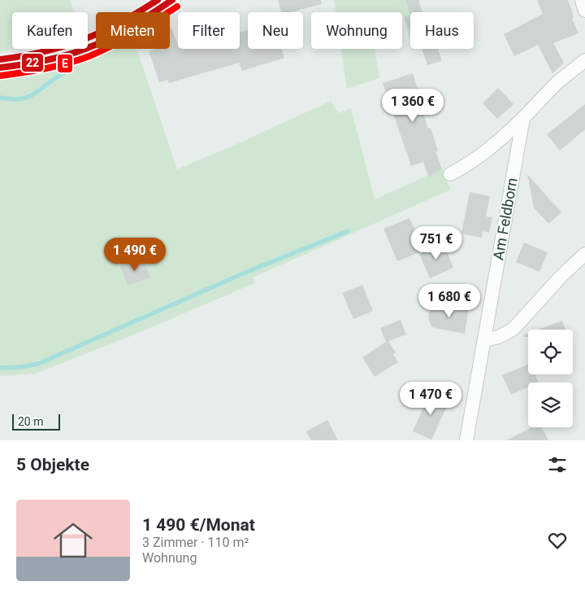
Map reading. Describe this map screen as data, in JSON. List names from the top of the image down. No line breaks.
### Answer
{"streets":{"street":["Am Feldborn"]},"lines":["transit line 22","transit line E"],"scale_bar":"20 m","page":{"chip":["Kaufen","Mieten","Filter","Neu","Wohnung","Haus"],"price":["1 360 €","751 €","1 490 €","1 680 €","1 470 €"],"scale":"20 m","heading":"5 Objekte","list":[{"name":"1 490 €/Monat","note":"3 Zimmer · 110 m² · Wohnung"}]}}
